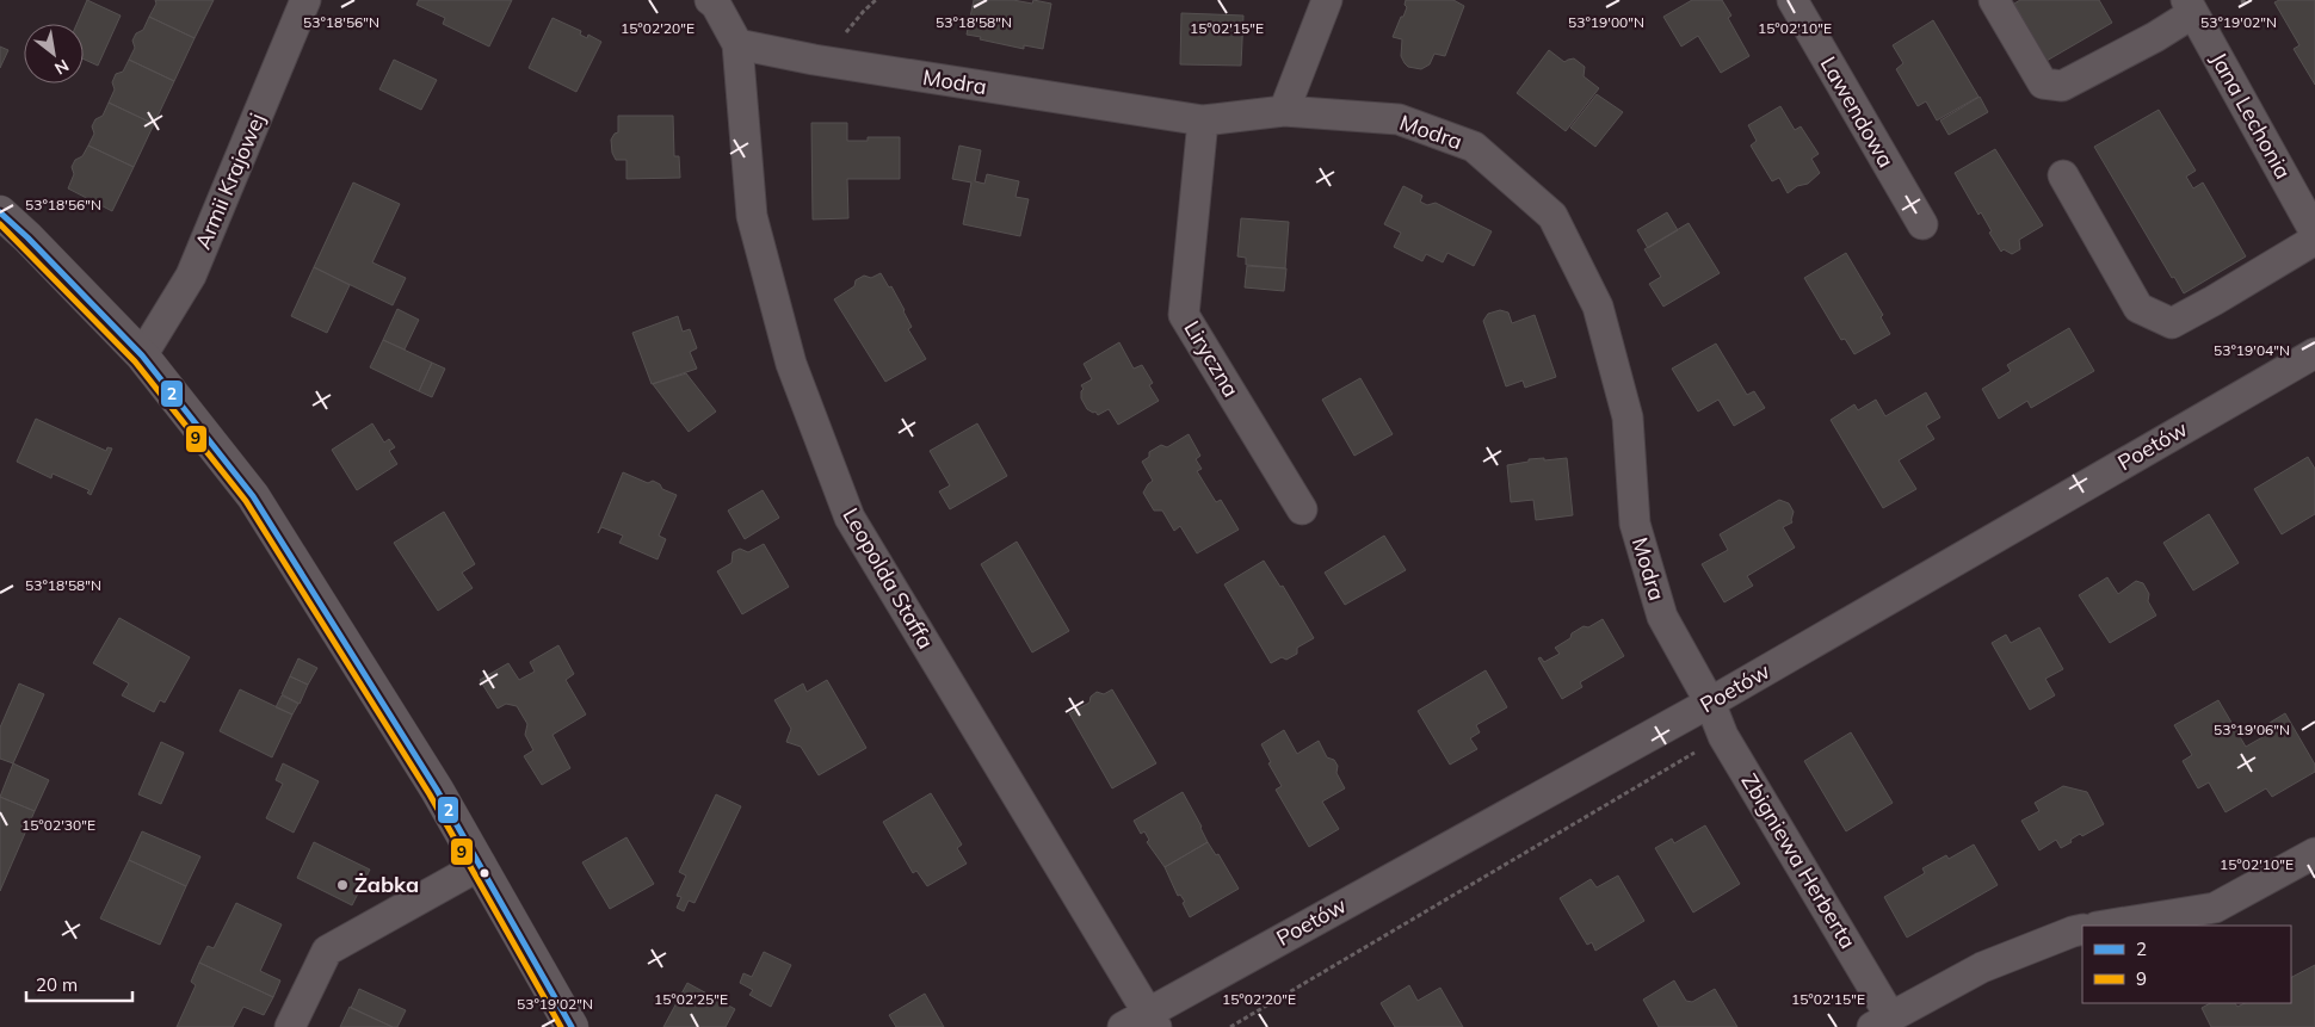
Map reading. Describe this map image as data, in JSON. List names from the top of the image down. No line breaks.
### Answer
{"streets":{"street":["Modra","Lawendowa","Jana Lechonia","Armii Krajowej","Liryczna","Poetów","Leopolda Staffa","Zbigniewa Herberta"]},"crossings":[["Modra","Liryczna"],["Modra","Poetów"],["Modra","Leopolda Staffa"],["Modra","Zbigniewa Herberta"],["Poetów","Leopolda Staffa"],["Poetów","Zbigniewa Herberta"]],"places":["Żabka"],"lines":["transit line 2","transit line 9"],"legend":["2","9"],"scale_bar":"20 m","north":"bottom right","coordinates":["53°19'02\"N","53°18'56\"N","53°18'58\"N","53°19'00\"N","15°02'20\"E","15°02'15\"E","15°02'10\"E","53°19'04\"N","53°19'06\"N","15°02'30\"E","15°02'25\"E"]}
